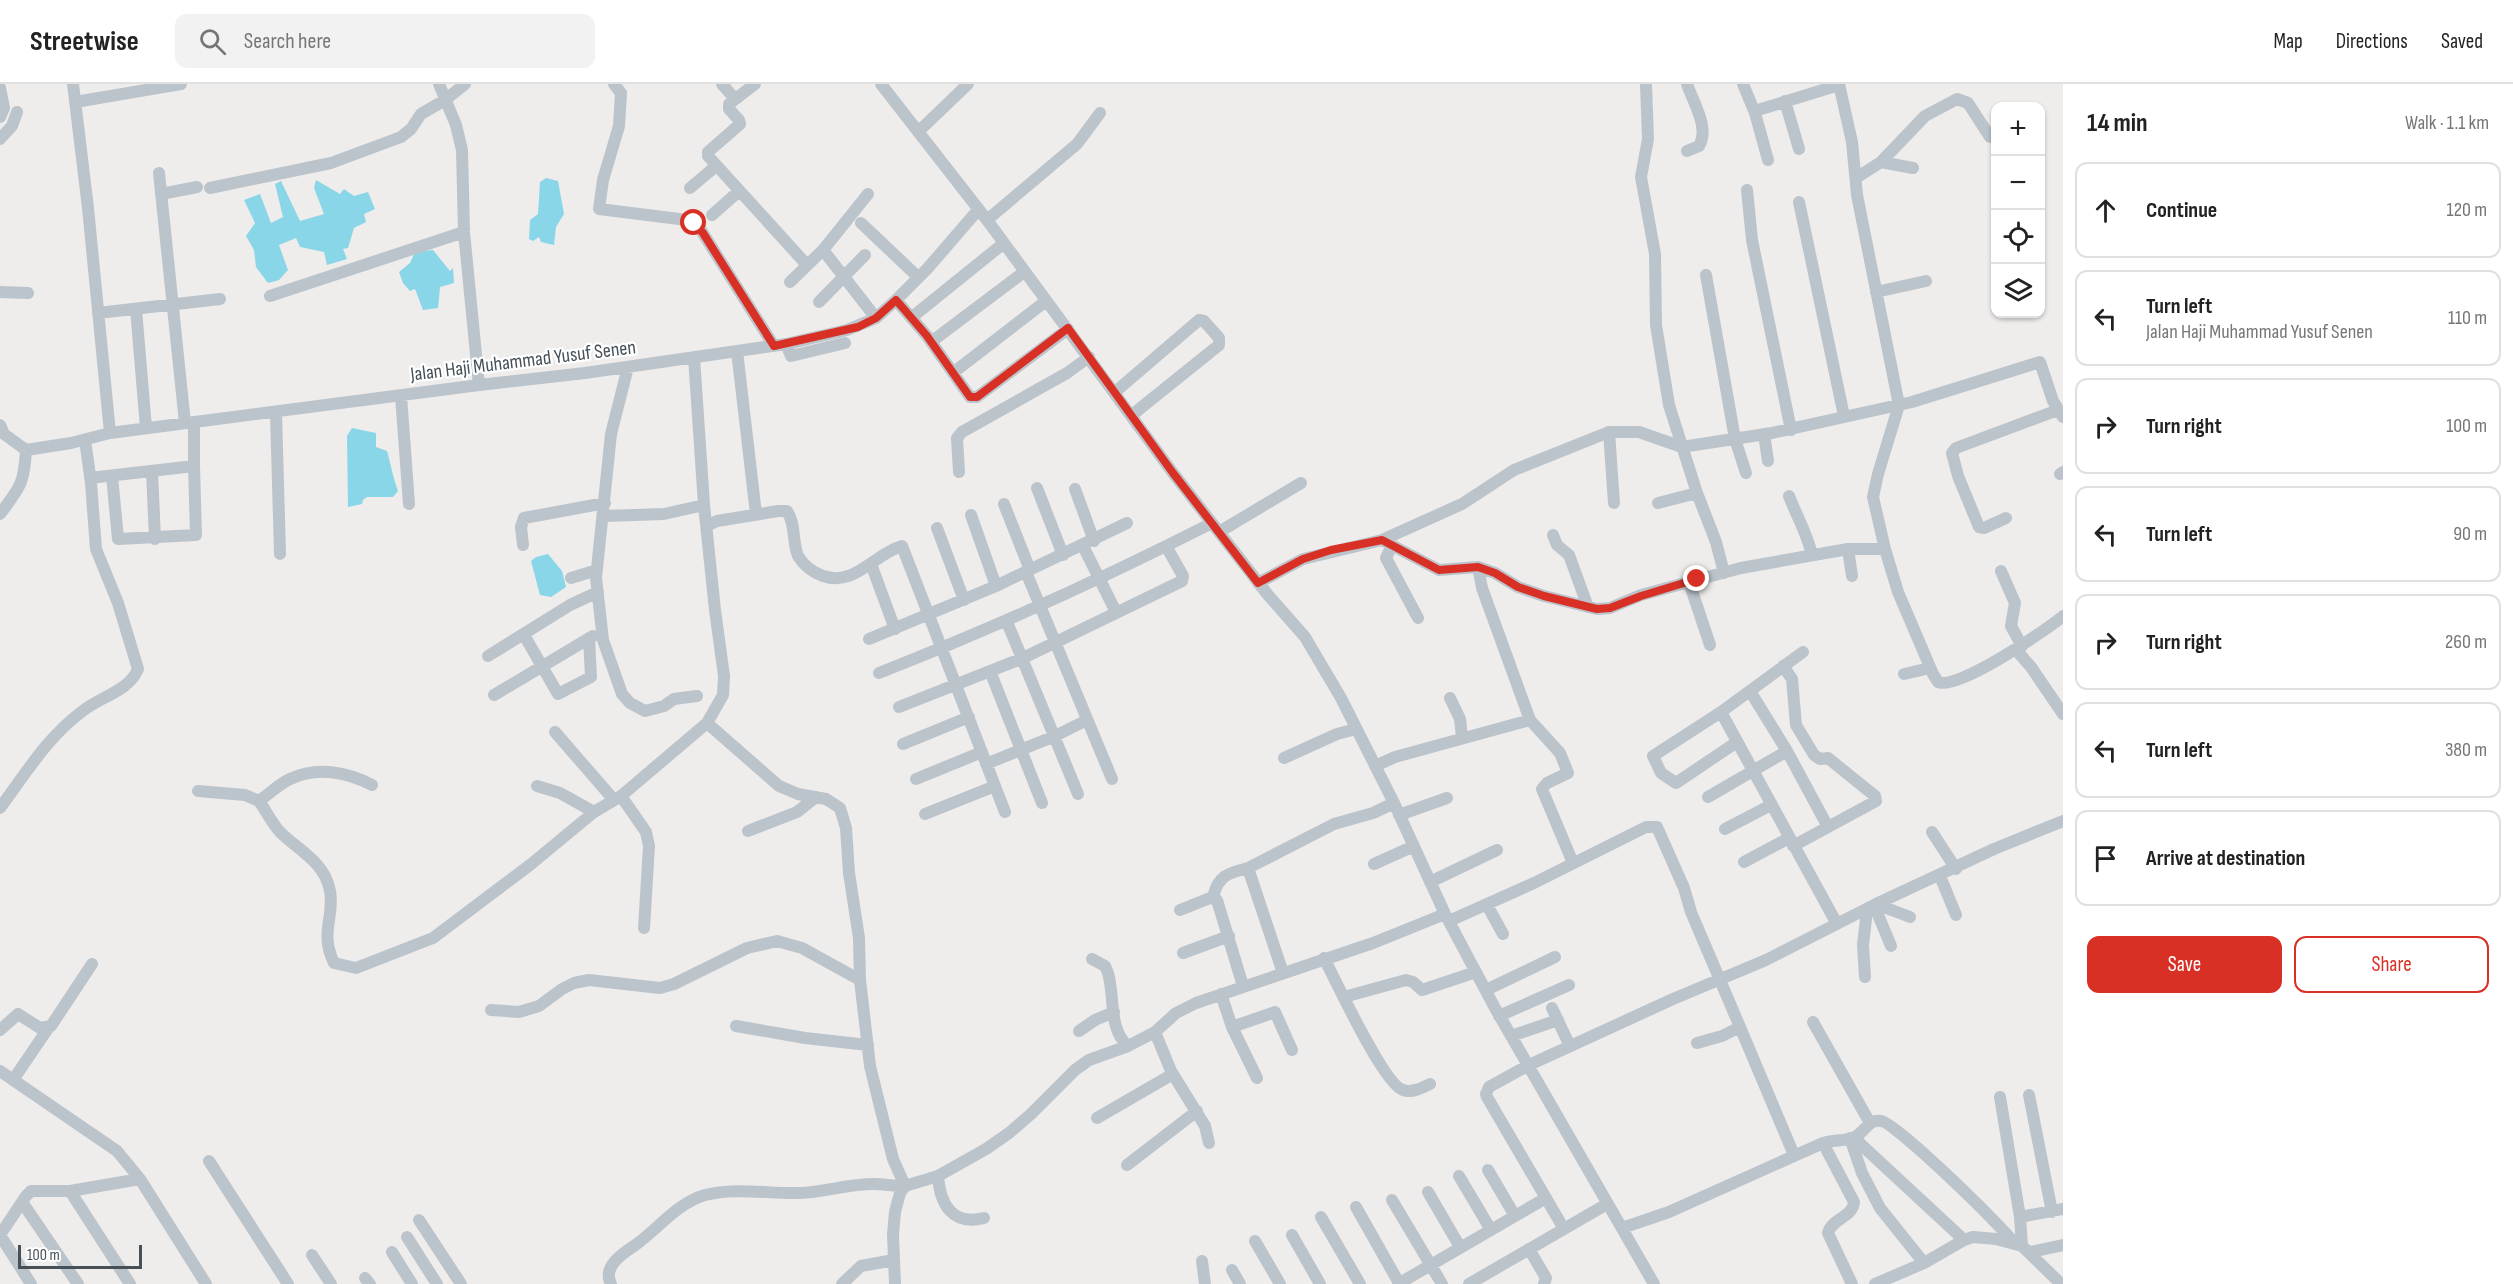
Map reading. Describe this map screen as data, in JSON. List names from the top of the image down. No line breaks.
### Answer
{"streets":{"street":["Jalan Haji Muhammad Yusuf Senen"]},"scale_bar":"100 m","page":{"header":"Streetwise","search":"Search here","nav":["Map","Directions","Saved"],"heading":["14 min","Walk · 1.1 km"],"map_buttons":["+","−"],"list":[["Continue","120 m"],["Turn left","Jalan Haji Muhammad Yusuf Senen","110 m"],["Turn right","100 m"],["Turn left","90 m"],["Turn right","260 m"],["Turn left","380 m"],"Arrive at destination"],"buttons":["Save","Share"],"scale":"100 m"}}
